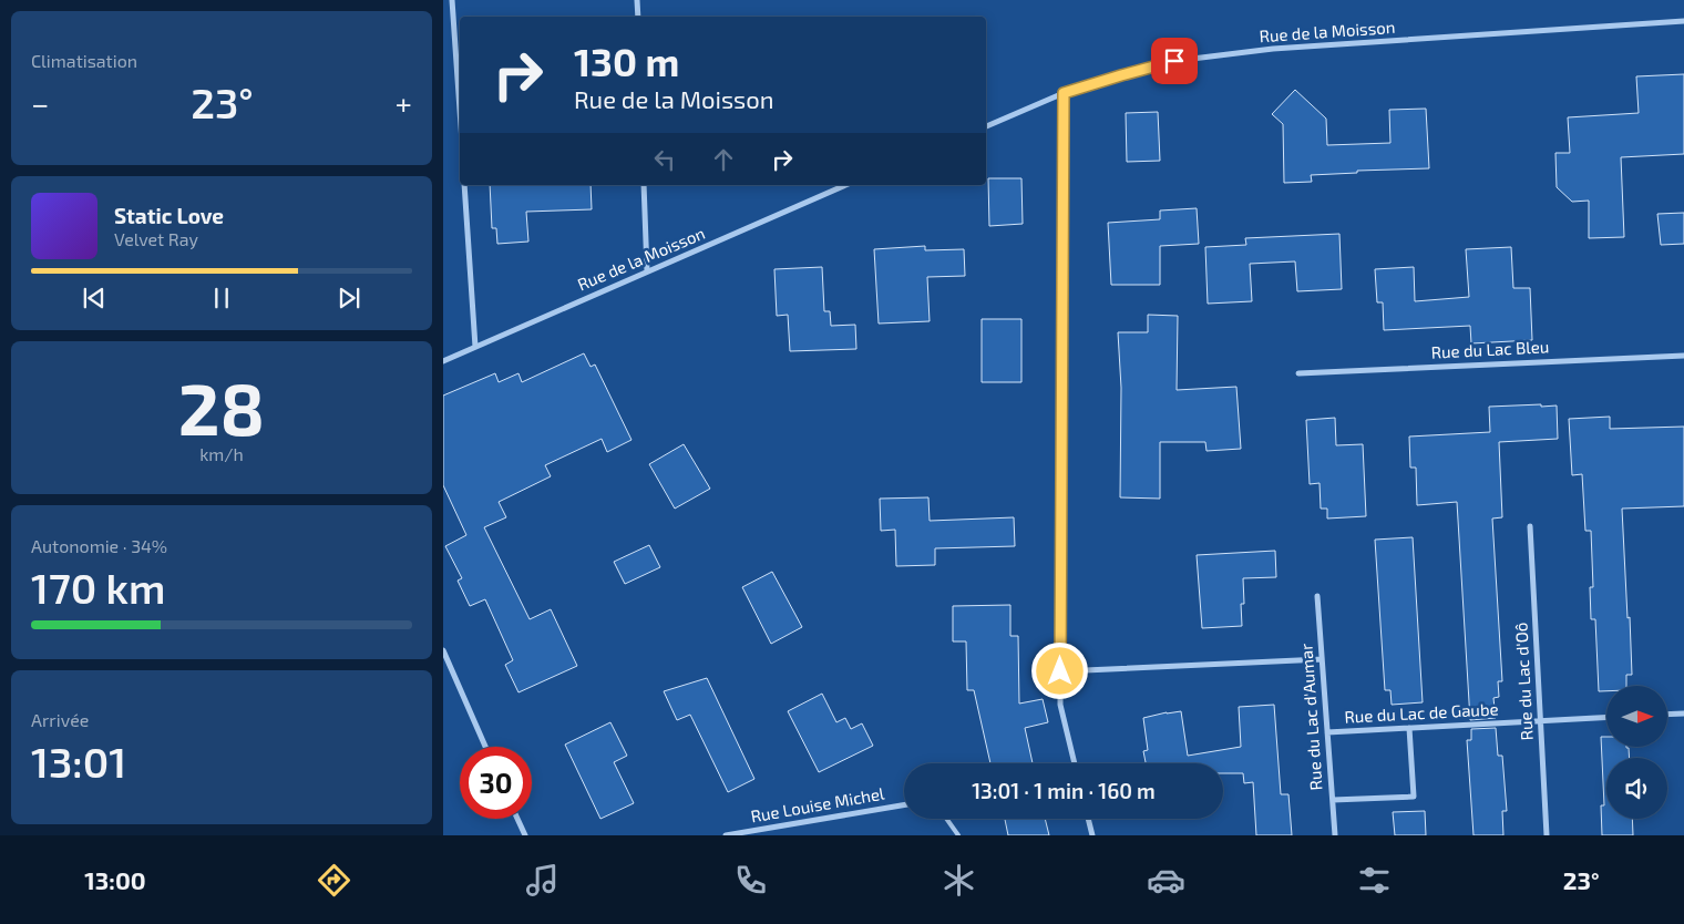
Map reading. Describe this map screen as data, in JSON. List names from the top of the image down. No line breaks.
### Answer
{"streets":{"street":["Rue de la Moisson","Rue du Lac Bleu","Rue du Lac d'Oô","Rue du Lac de Gaube","Rue du Lac d'Aumar","Rue Louise Michel"]},"crossings":[["Rue du Lac d'Oô","Rue du Lac de Gaube"],["Rue du Lac de Gaube","Rue du Lac d'Aumar"]],"north":"right","page":{"tile":["Climatisation",["28","km/h"],["Autonomie · 34%","170 km"],["Arrivée","13:01"]],"turn":["130 m","Rue de la Moisson"],"heat":["−","23°","+"],"song":["Static Love","Velvet Ray"],"limit":"30","trip":"13:01 · 1 min · 160 m","tabs":["13:00","23°"]}}
